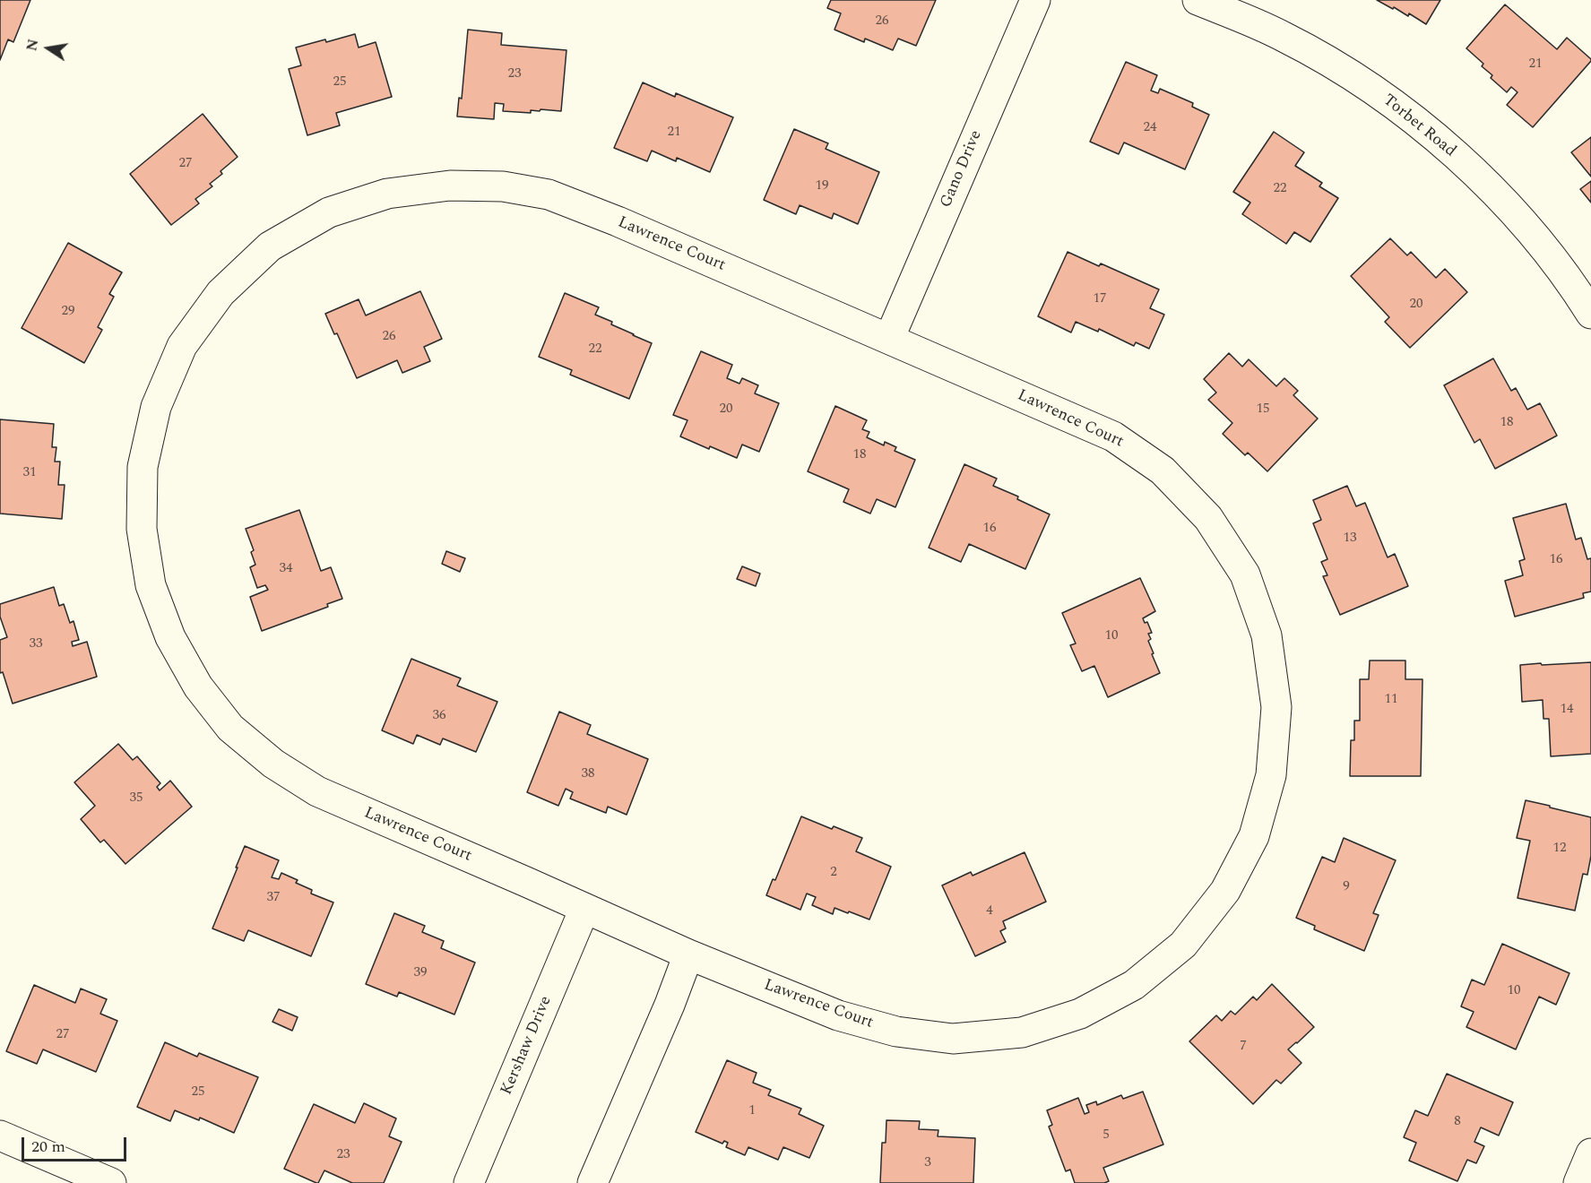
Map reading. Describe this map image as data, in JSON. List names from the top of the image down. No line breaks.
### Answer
{"streets":{"street":["Torbet Road","Gano Drive","Lawrence Court","Kershaw Drive"]},"crossings":[["Gano Drive","Lawrence Court"],["Lawrence Court","Kershaw Drive"]],"house_numbers":["26","21","23","25","24","21","27","19","22","17","20","29","26","22","20","15","18","18","31","16","13","16","34","10","33","11","14","36","38","35","12","2","9","37","4","39","10","27","7","25","1","8","5","23","3"],"scale_bar":"20 m","north":"left"}
